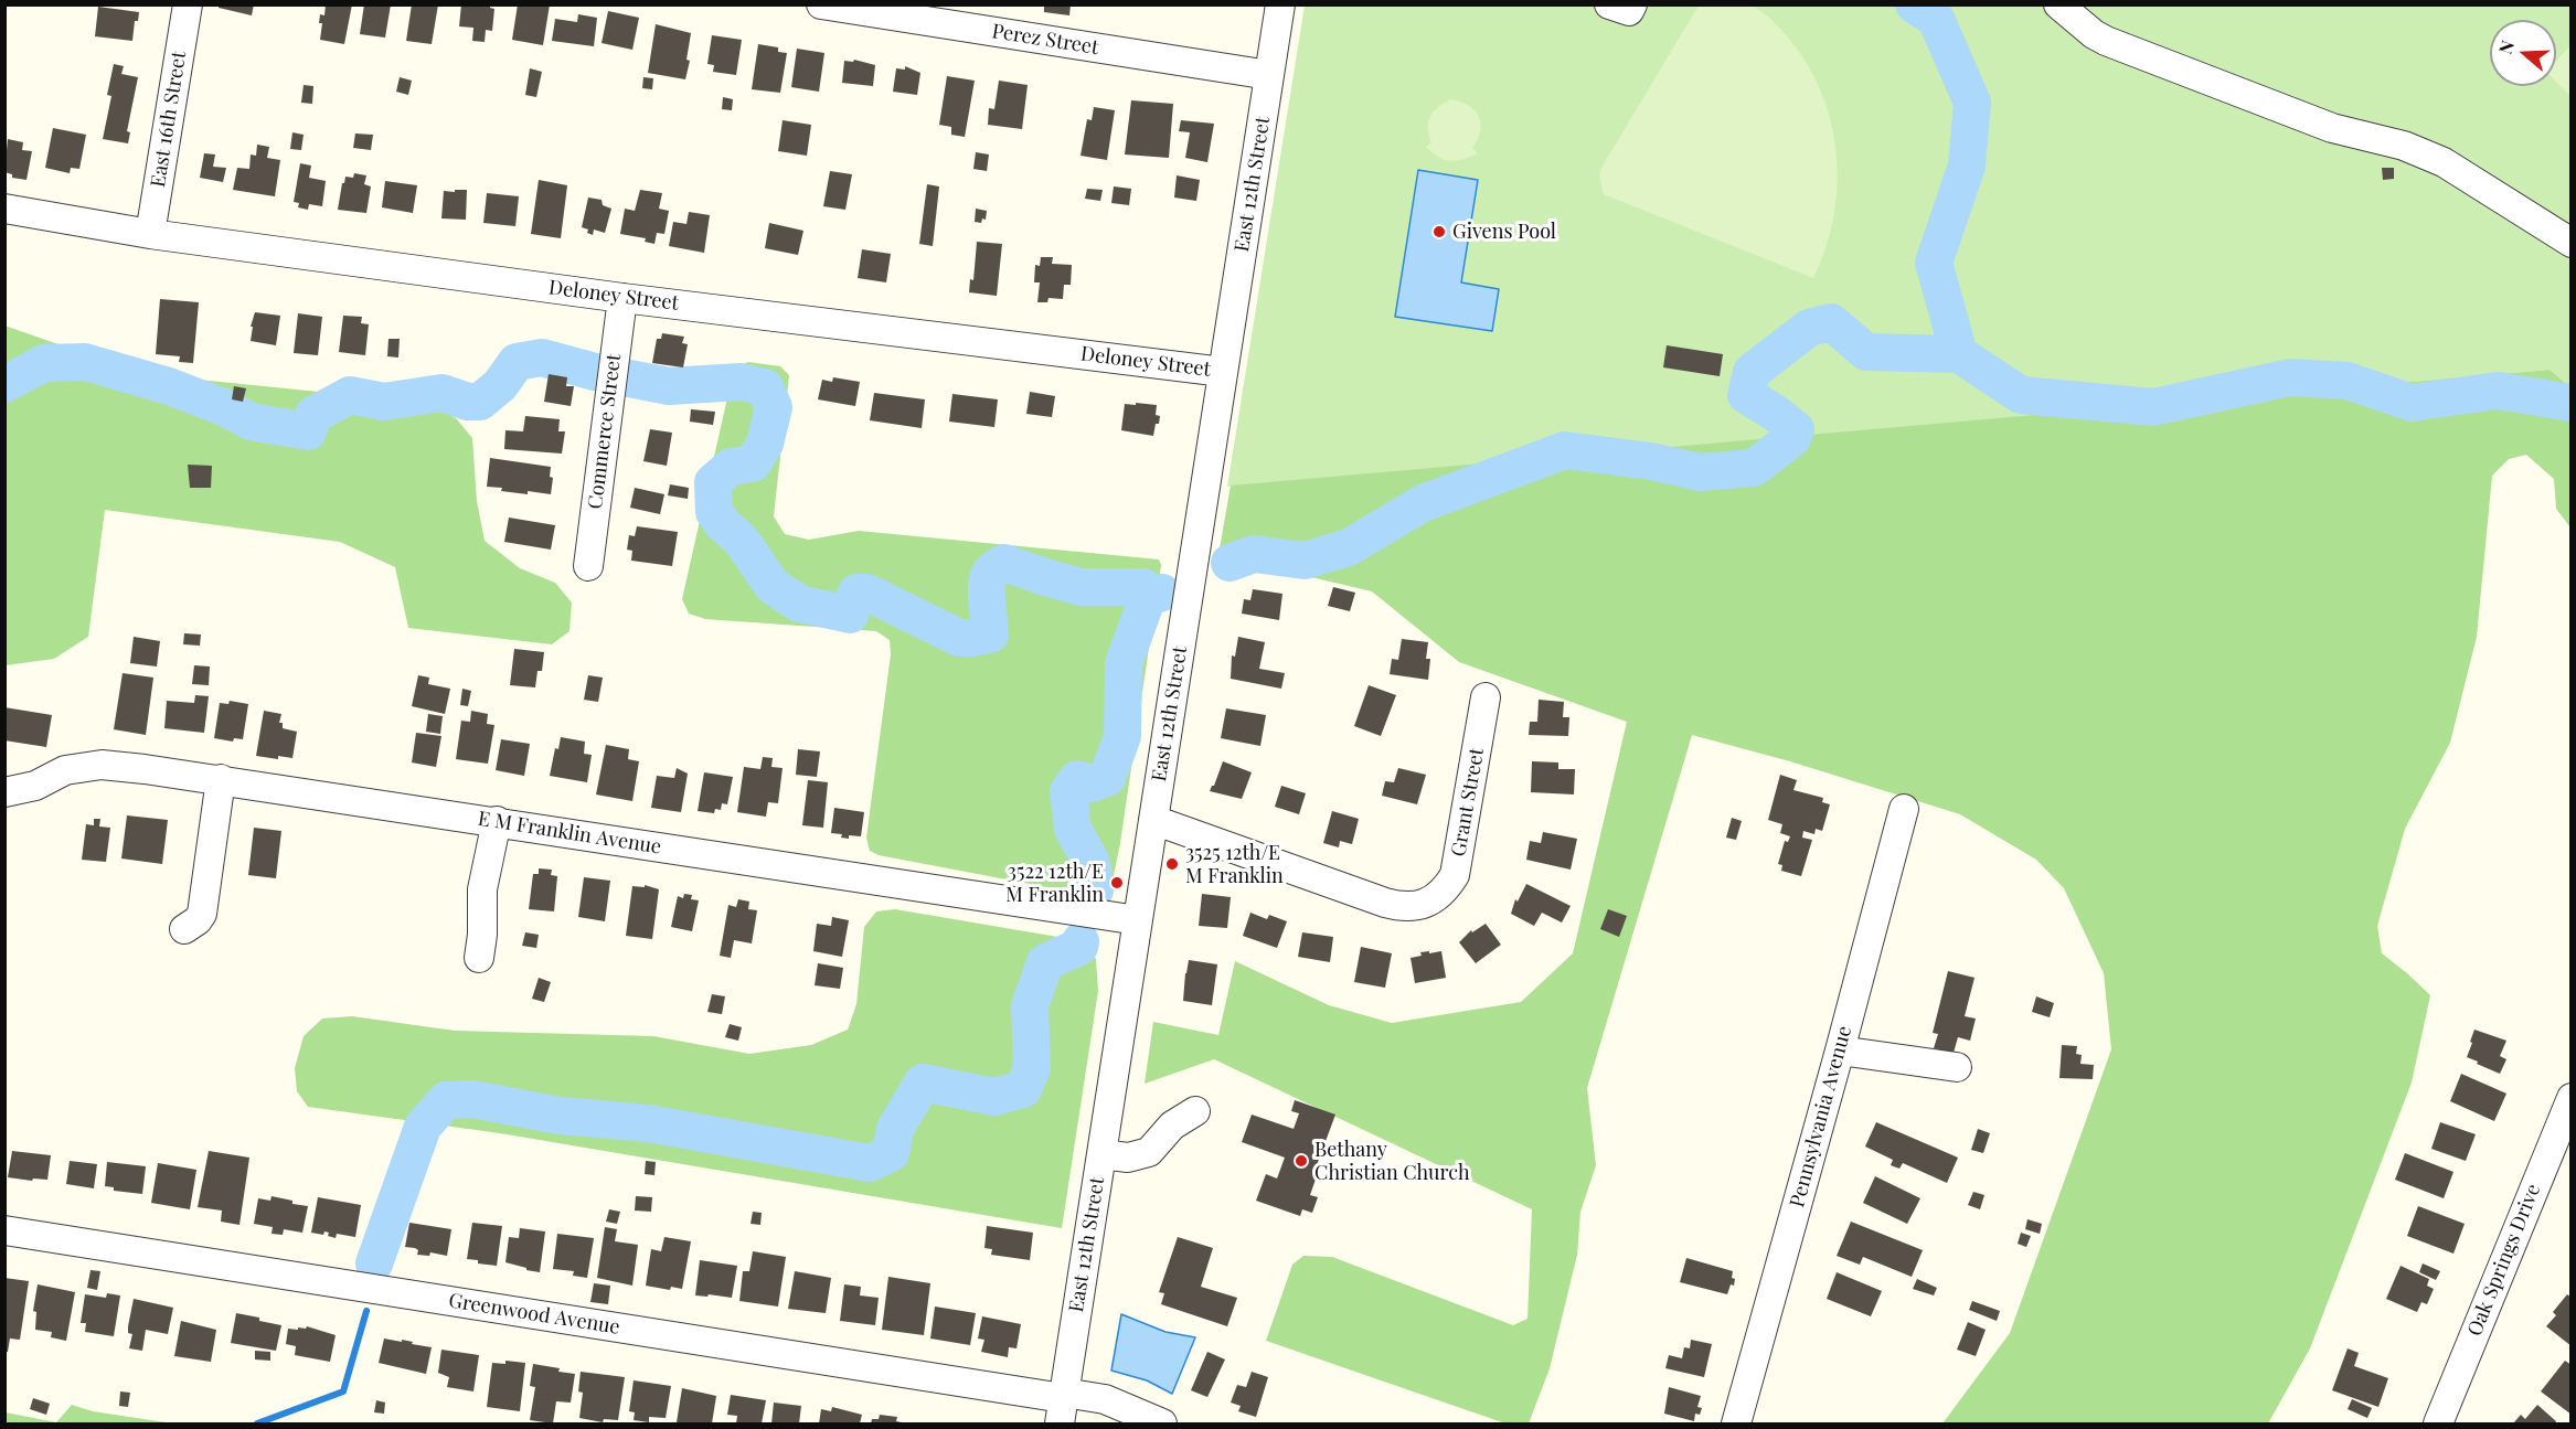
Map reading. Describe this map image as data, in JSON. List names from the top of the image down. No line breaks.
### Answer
{"streets":{"street":["Perez Street","East 16th Street","East 12th Street","Deloney Street","Commerce Street","Grant Street","E M Franklin Avenue","Pennsylvania Avenue","Oak Springs Drive","Greenwood Avenue"]},"crossings":[["Perez Street","East 12th Street"],["East 16th Street","Deloney Street"],["East 12th Street","Deloney Street"],["East 12th Street","Grant Street"],["East 12th Street","E M Franklin Avenue"],["East 12th Street","Greenwood Avenue"],["Deloney Street","Commerce Street"]],"places":["Givens Pool","3525 12th/E M Franklin","3522 12th/E M Franklin","Bethany Christian Church"],"north":"left"}
